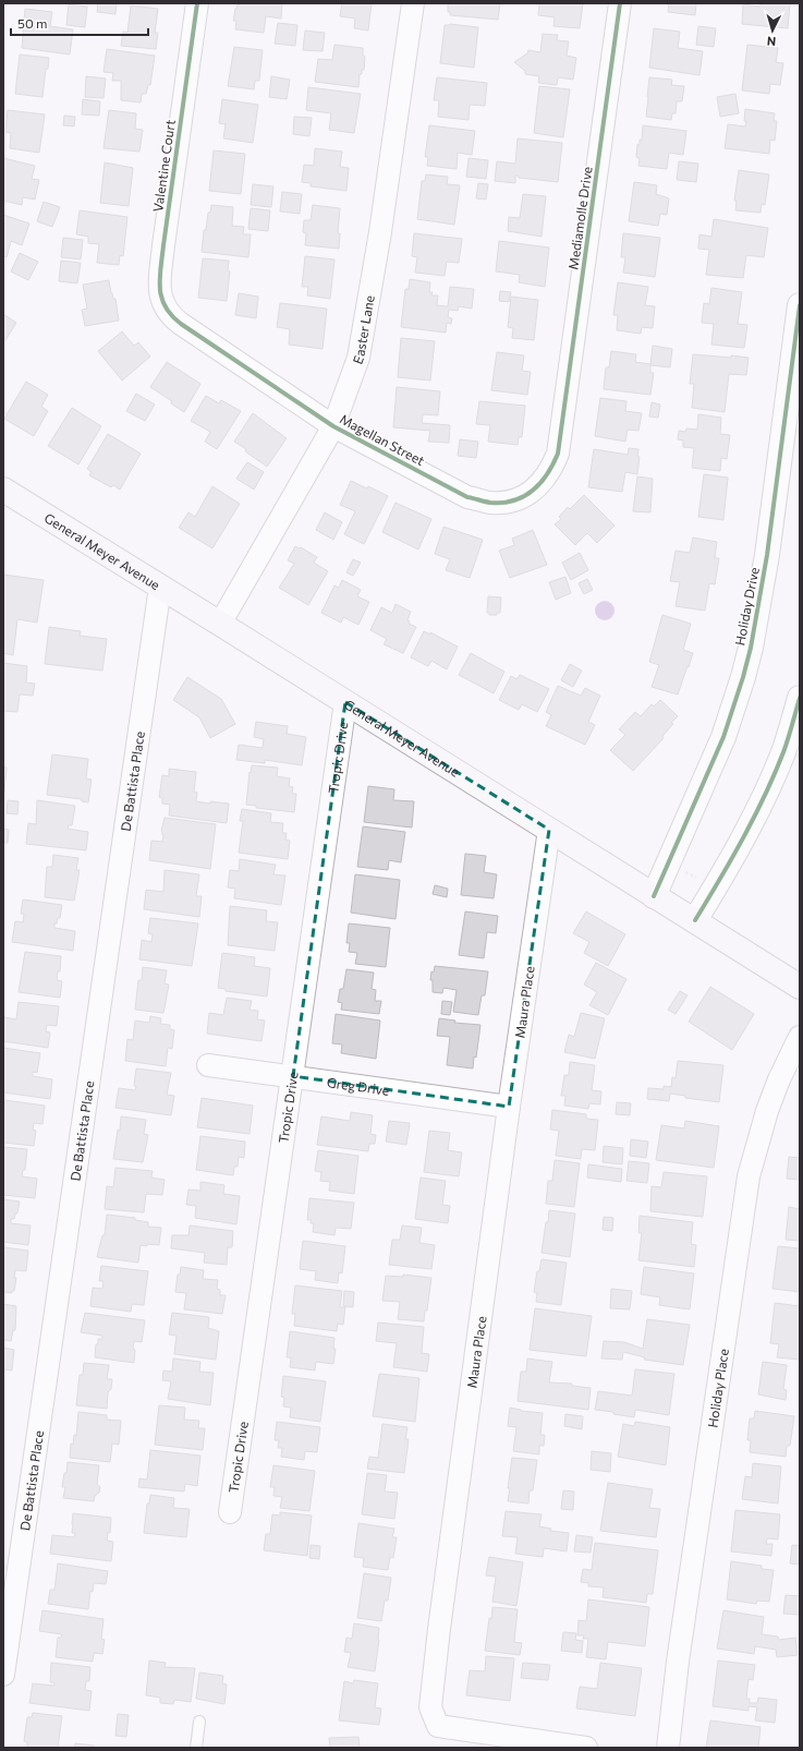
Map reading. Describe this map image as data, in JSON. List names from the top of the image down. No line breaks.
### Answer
{"streets":{"main road":["General Meyer Avenue"],"street":["Valentine Court","Mediamolle Drive","Easter Lane","Magellan Street","Holiday Drive","Tropic Drive","De Battista Place","Maura Place","Greg Drive","Holiday Place"]},"crossings":[["Valentine Court","Magellan Street"],["Mediamolle Drive","Magellan Street"],["Easter Lane","Magellan Street"],["Easter Lane","General Meyer Avenue"],["General Meyer Avenue","Holiday Drive"],["General Meyer Avenue","Tropic Drive"],["General Meyer Avenue","De Battista Place"],["General Meyer Avenue","Maura Place"],["Tropic Drive","Greg Drive"],["Maura Place","Greg Drive"]],"scale_bar":"50 m","north":"bottom"}
